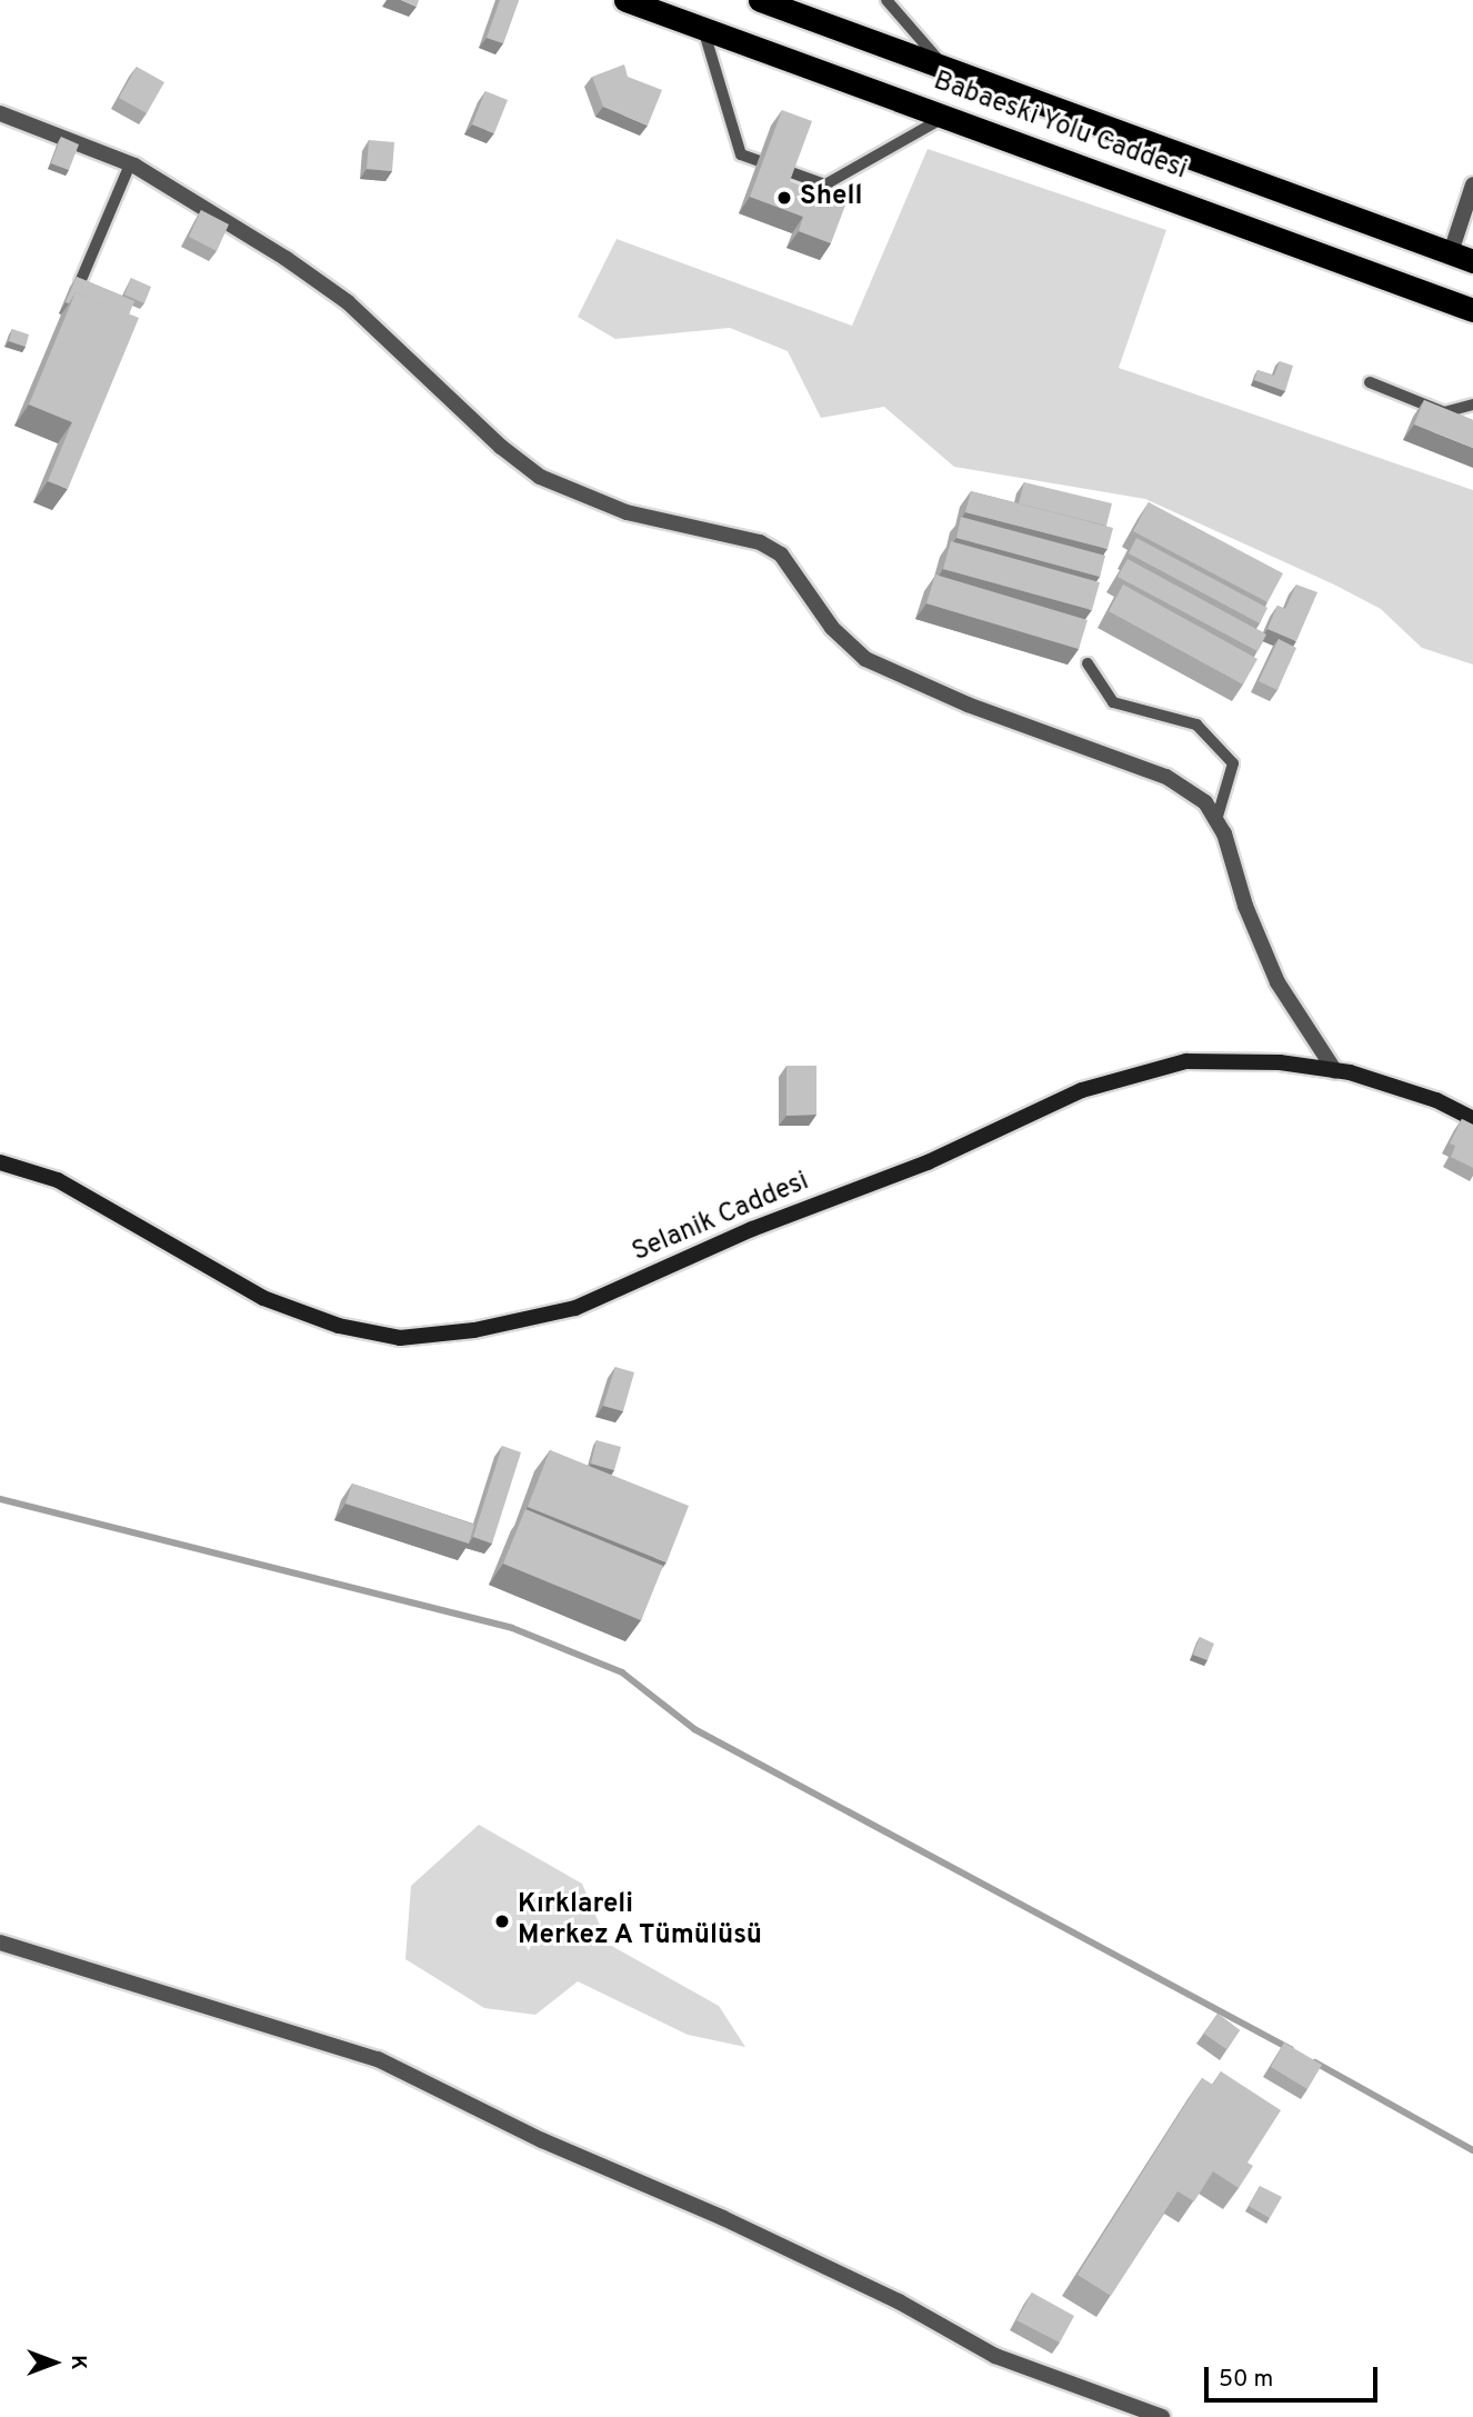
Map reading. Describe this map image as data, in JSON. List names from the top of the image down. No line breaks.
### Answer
{"streets":{"highway":["Babaeski Yolu Caddesi"],"street":["Selanik Caddesi"]},"places":["Shell","Kırklareli Merkez A Tümülüsü"],"scale_bar":"50 m","north":"right"}
